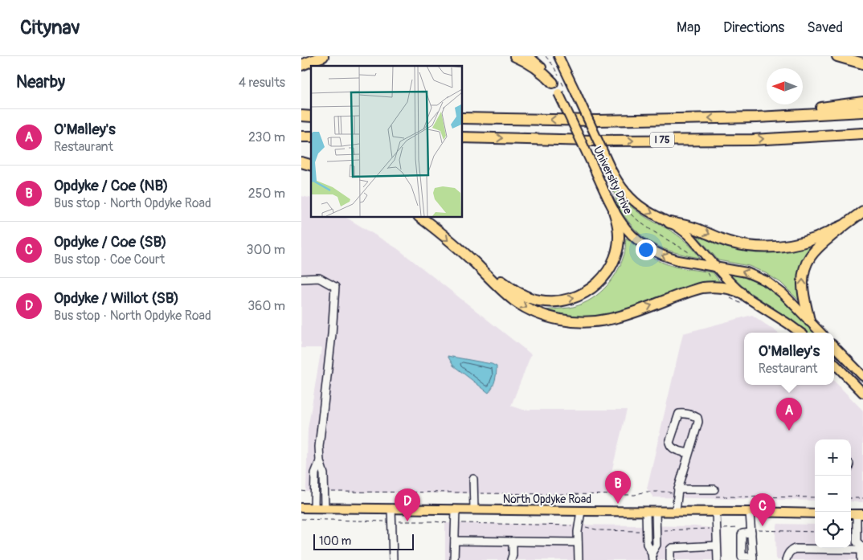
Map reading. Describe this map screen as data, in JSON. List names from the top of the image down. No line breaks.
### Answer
{"streets":{"highway":["I 75"],"main road":["University Drive","North Opdyke Road"]},"scale_bar":"100 m","north":"left","page":{"header":"Citynav","nav":["Map","Directions","Saved"],"heading":["Nearby","4 results"],"list":[{"mark":"A","name":"O'Malley's","note":"Restaurant","value":"230 m"},{"mark":"B","name":"Opdyke / Coe (NB)","note":"Bus stop · North Opdyke Road","value":"250 m"},{"mark":"C","name":"Opdyke / Coe (SB)","note":"Bus stop · Coe Court","value":"300 m"},{"mark":"D","name":"Opdyke / Willot (SB)","note":"Bus stop · North Opdyke Road","value":"360 m"}],"popup":["O'Malley's","Restaurant"],"pins":["A","B","D","C"],"map_buttons":["+","−"],"scale":"100 m"}}
